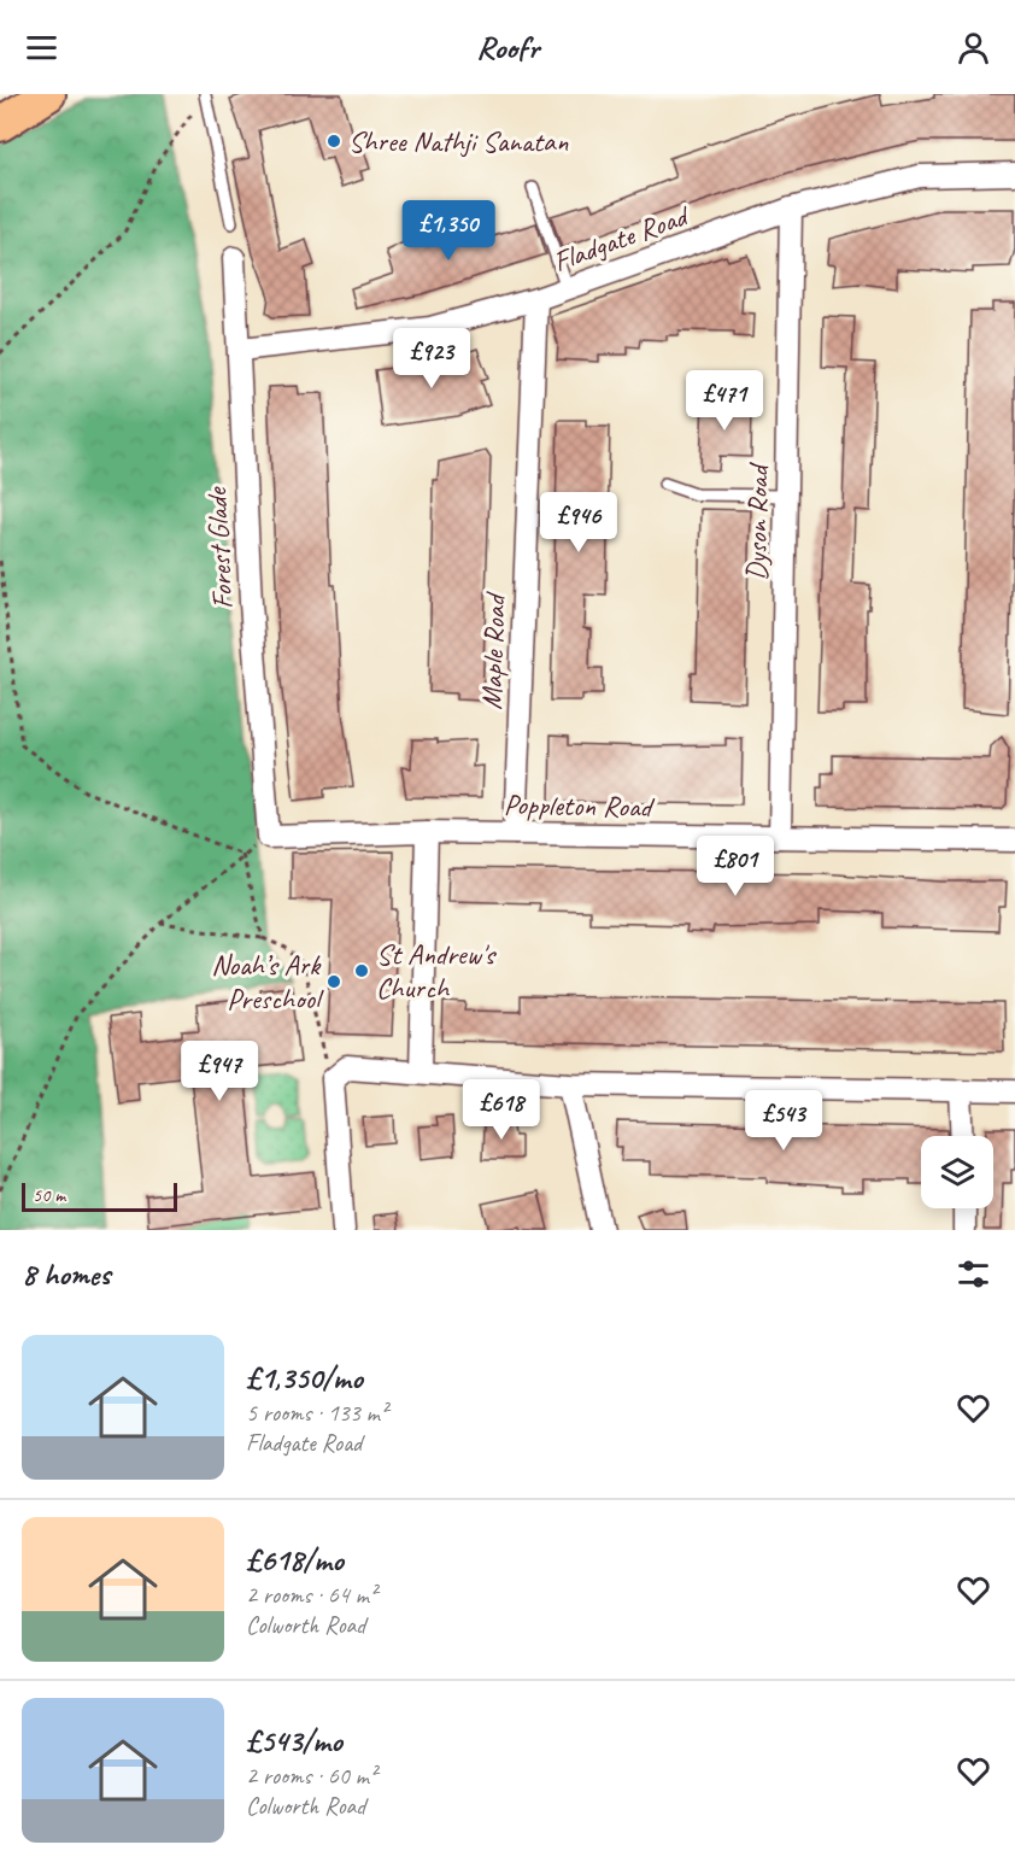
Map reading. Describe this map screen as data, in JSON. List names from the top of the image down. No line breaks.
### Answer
{"streets":{"street":["Fladgate Road","Dyson Road","Forest Glade","Maple Road","Poppleton Road"]},"crossings":[["Fladgate Road","Dyson Road"],["Fladgate Road","Forest Glade"],["Fladgate Road","Maple Road"],["Dyson Road","Poppleton Road"],["Forest Glade","Poppleton Road"],["Maple Road","Poppleton Road"]],"places":["Shree Nathji Sanatan","St Andrew's Church","Noah’s Ark Preschool"],"scale_bar":"50 m","page":{"header":"Roofr","price":["£1,350","£923","£471","£946","£801","£947","£618","£543"],"scale":"50 m","heading":"8 homes","list":[{"name":"£1,350/mo","note":"5 rooms · 133 m² · Fladgate Road"},{"name":"£618/mo","note":"2 rooms · 64 m² · Colworth Road"},{"name":"£543/mo","note":"2 rooms · 60 m² · Colworth Road"}]}}
